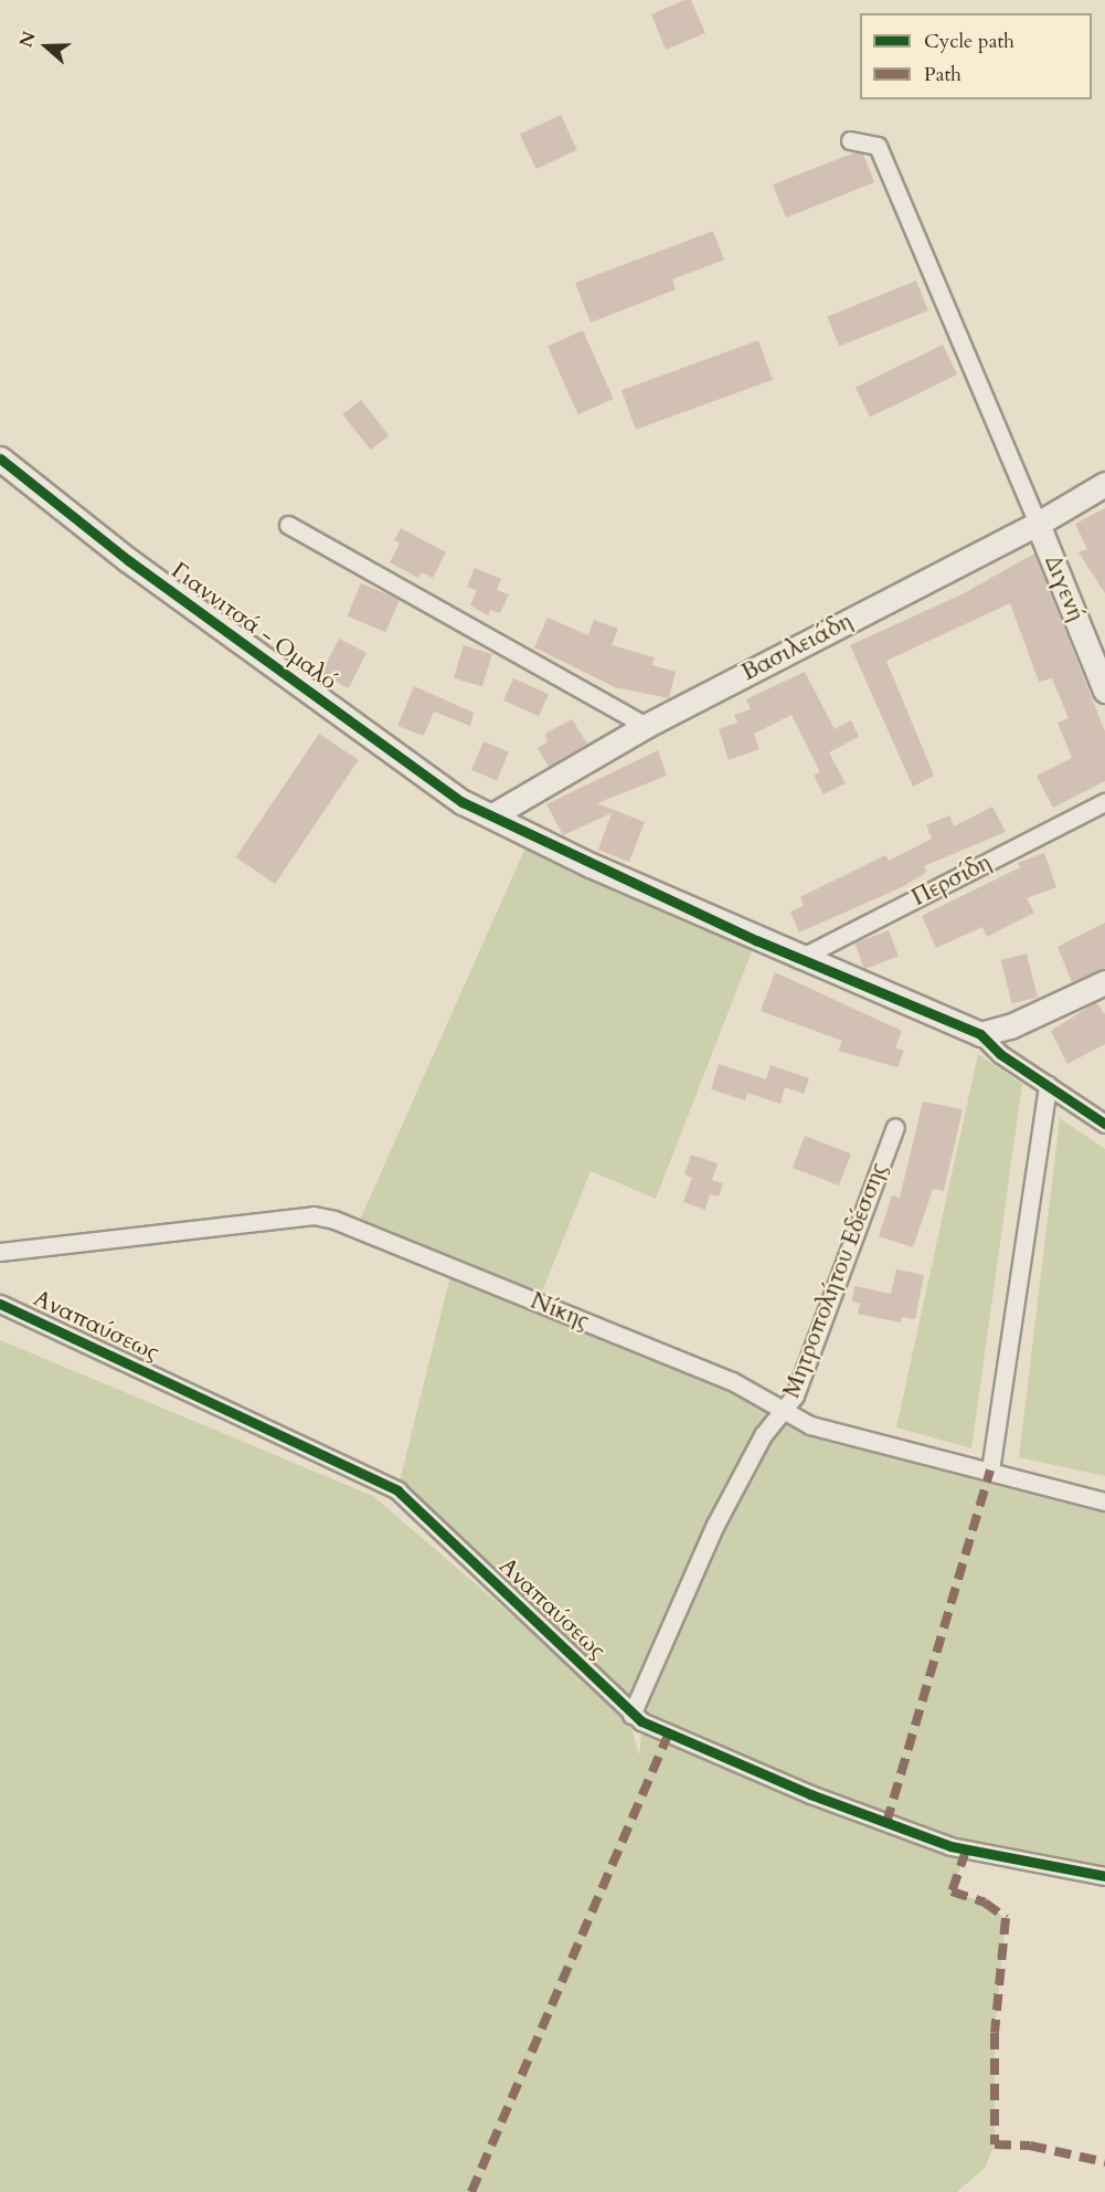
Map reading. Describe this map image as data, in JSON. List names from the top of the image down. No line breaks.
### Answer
{"streets":{"street":["Διγενή","Γιαννιτσά - Ομαλό","Βασιλειάδη","Περσίδη","Μητροπολήτου Εδέσσης","Νίκης","Αναπαύσεως"]},"crossings":[["Διγενή","Βασιλειάδη"],["Γιαννιτσά - Ομαλό","Βασιλειάδη"],["Γιαννιτσά - Ομαλό","Περσίδη"],["Μητροπολήτου Εδέσσης","Νίκης"],["Μητροπολήτου Εδέσσης","Αναπαύσεως"]],"legend":["Cycle path","Path"],"north":"left"}
